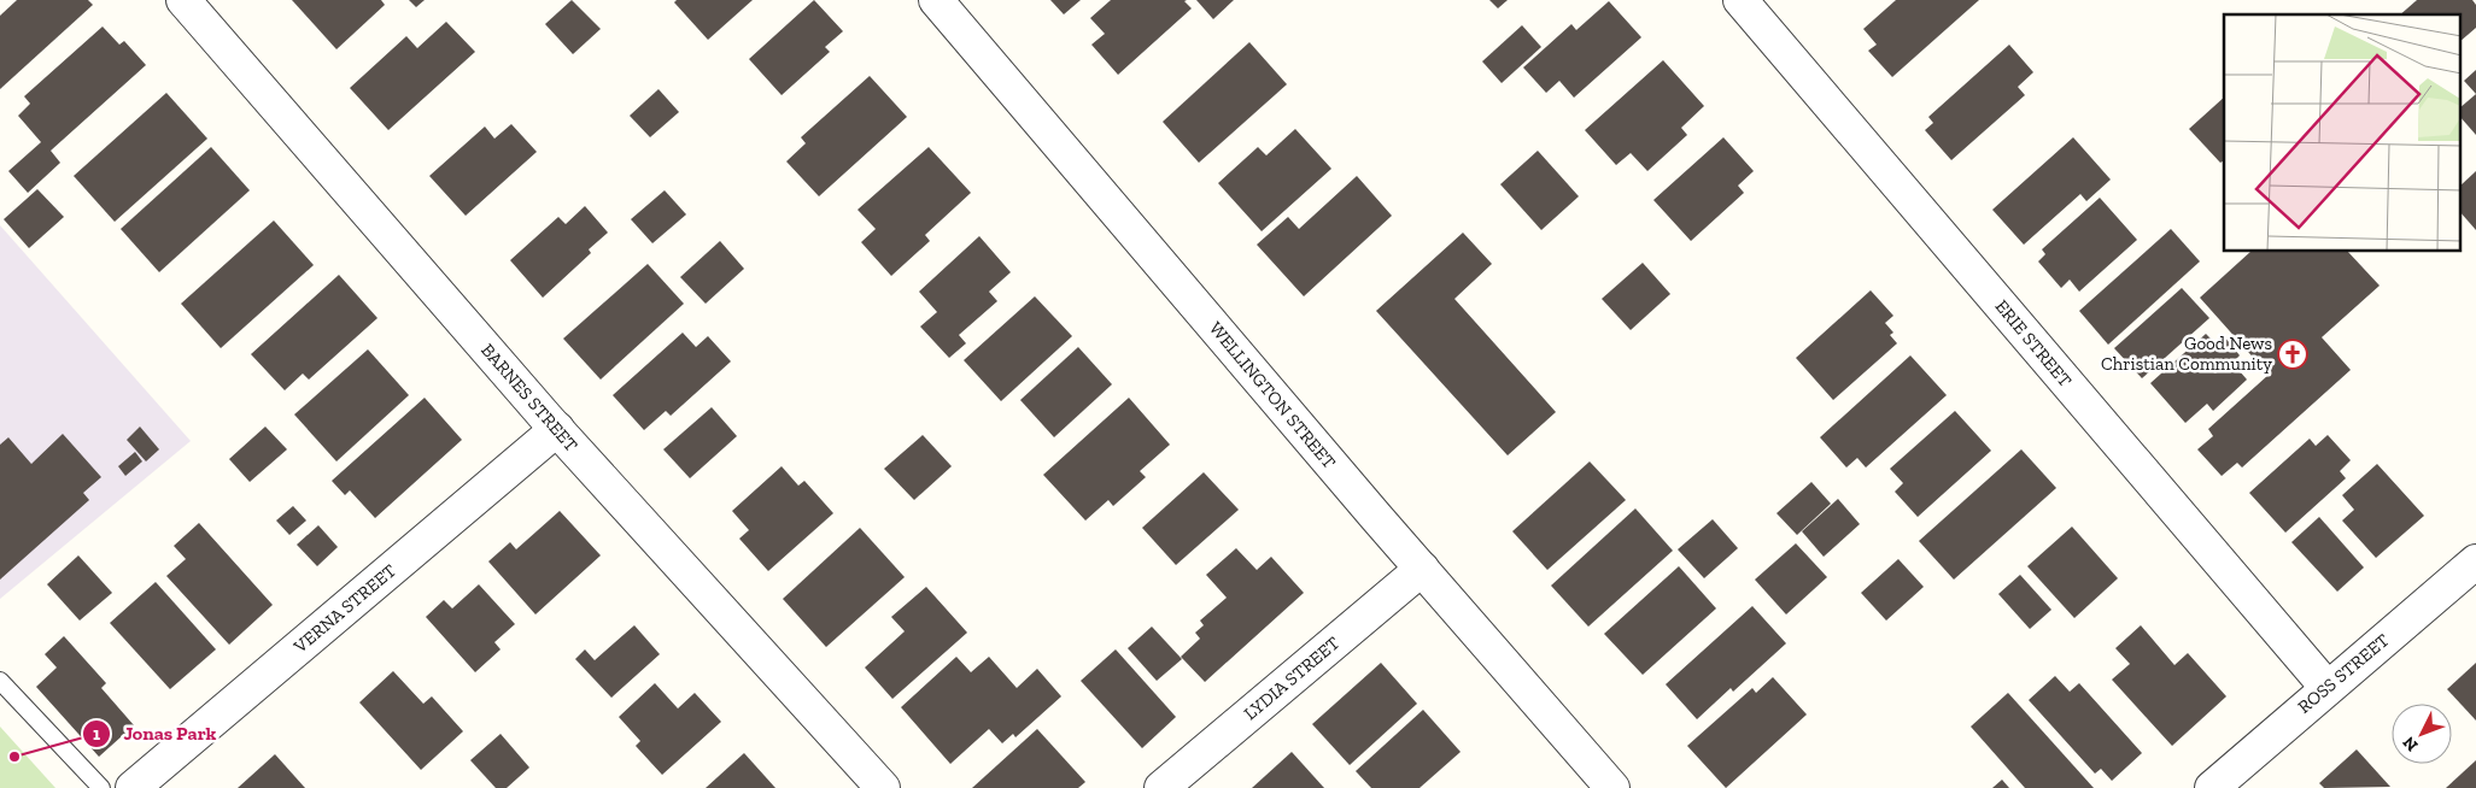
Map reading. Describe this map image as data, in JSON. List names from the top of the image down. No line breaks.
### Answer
{"streets":{"street":["ERIE STREET","WELLINGTON STREET","BARNES STREET","VERNA STREET","ROSS STREET","LYDIA STREET"]},"crossings":[["ERIE STREET","ROSS STREET"],["WELLINGTON STREET","LYDIA STREET"],["BARNES STREET","VERNA STREET"]],"places":{"church":["Good News Christian Community"],"other":["Jonas Park"]},"north":"bottom left"}
